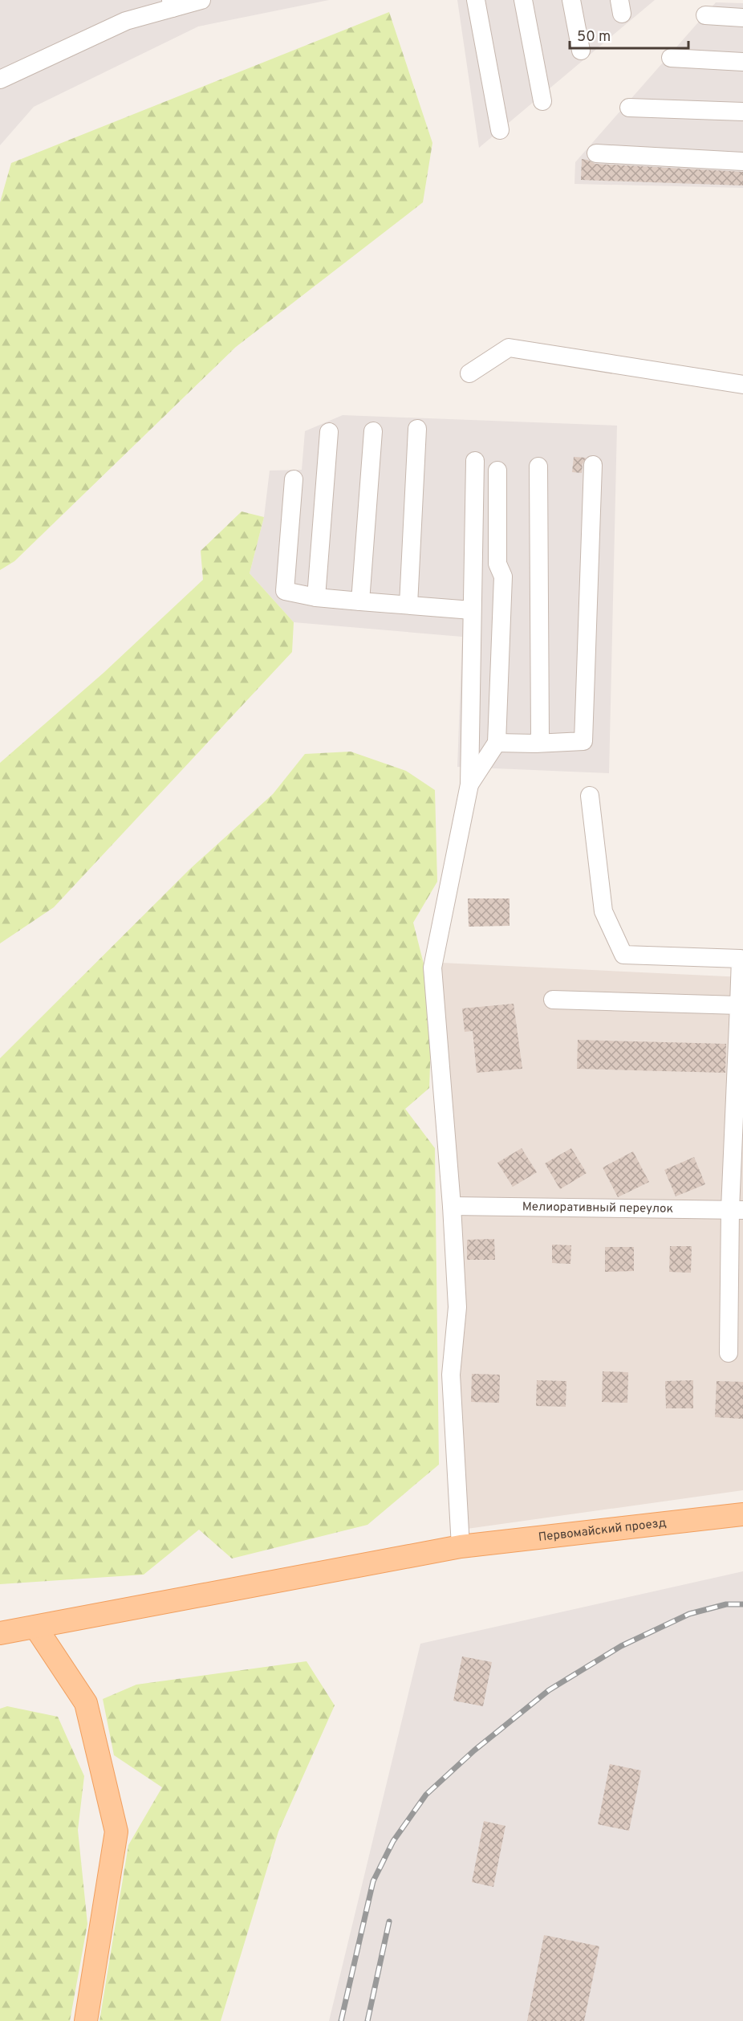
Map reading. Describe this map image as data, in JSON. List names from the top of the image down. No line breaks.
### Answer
{"streets":{"main road":["Первомайский проезд"],"street":["Мелиоративный переулок"]},"scale_bar":"50 m"}
